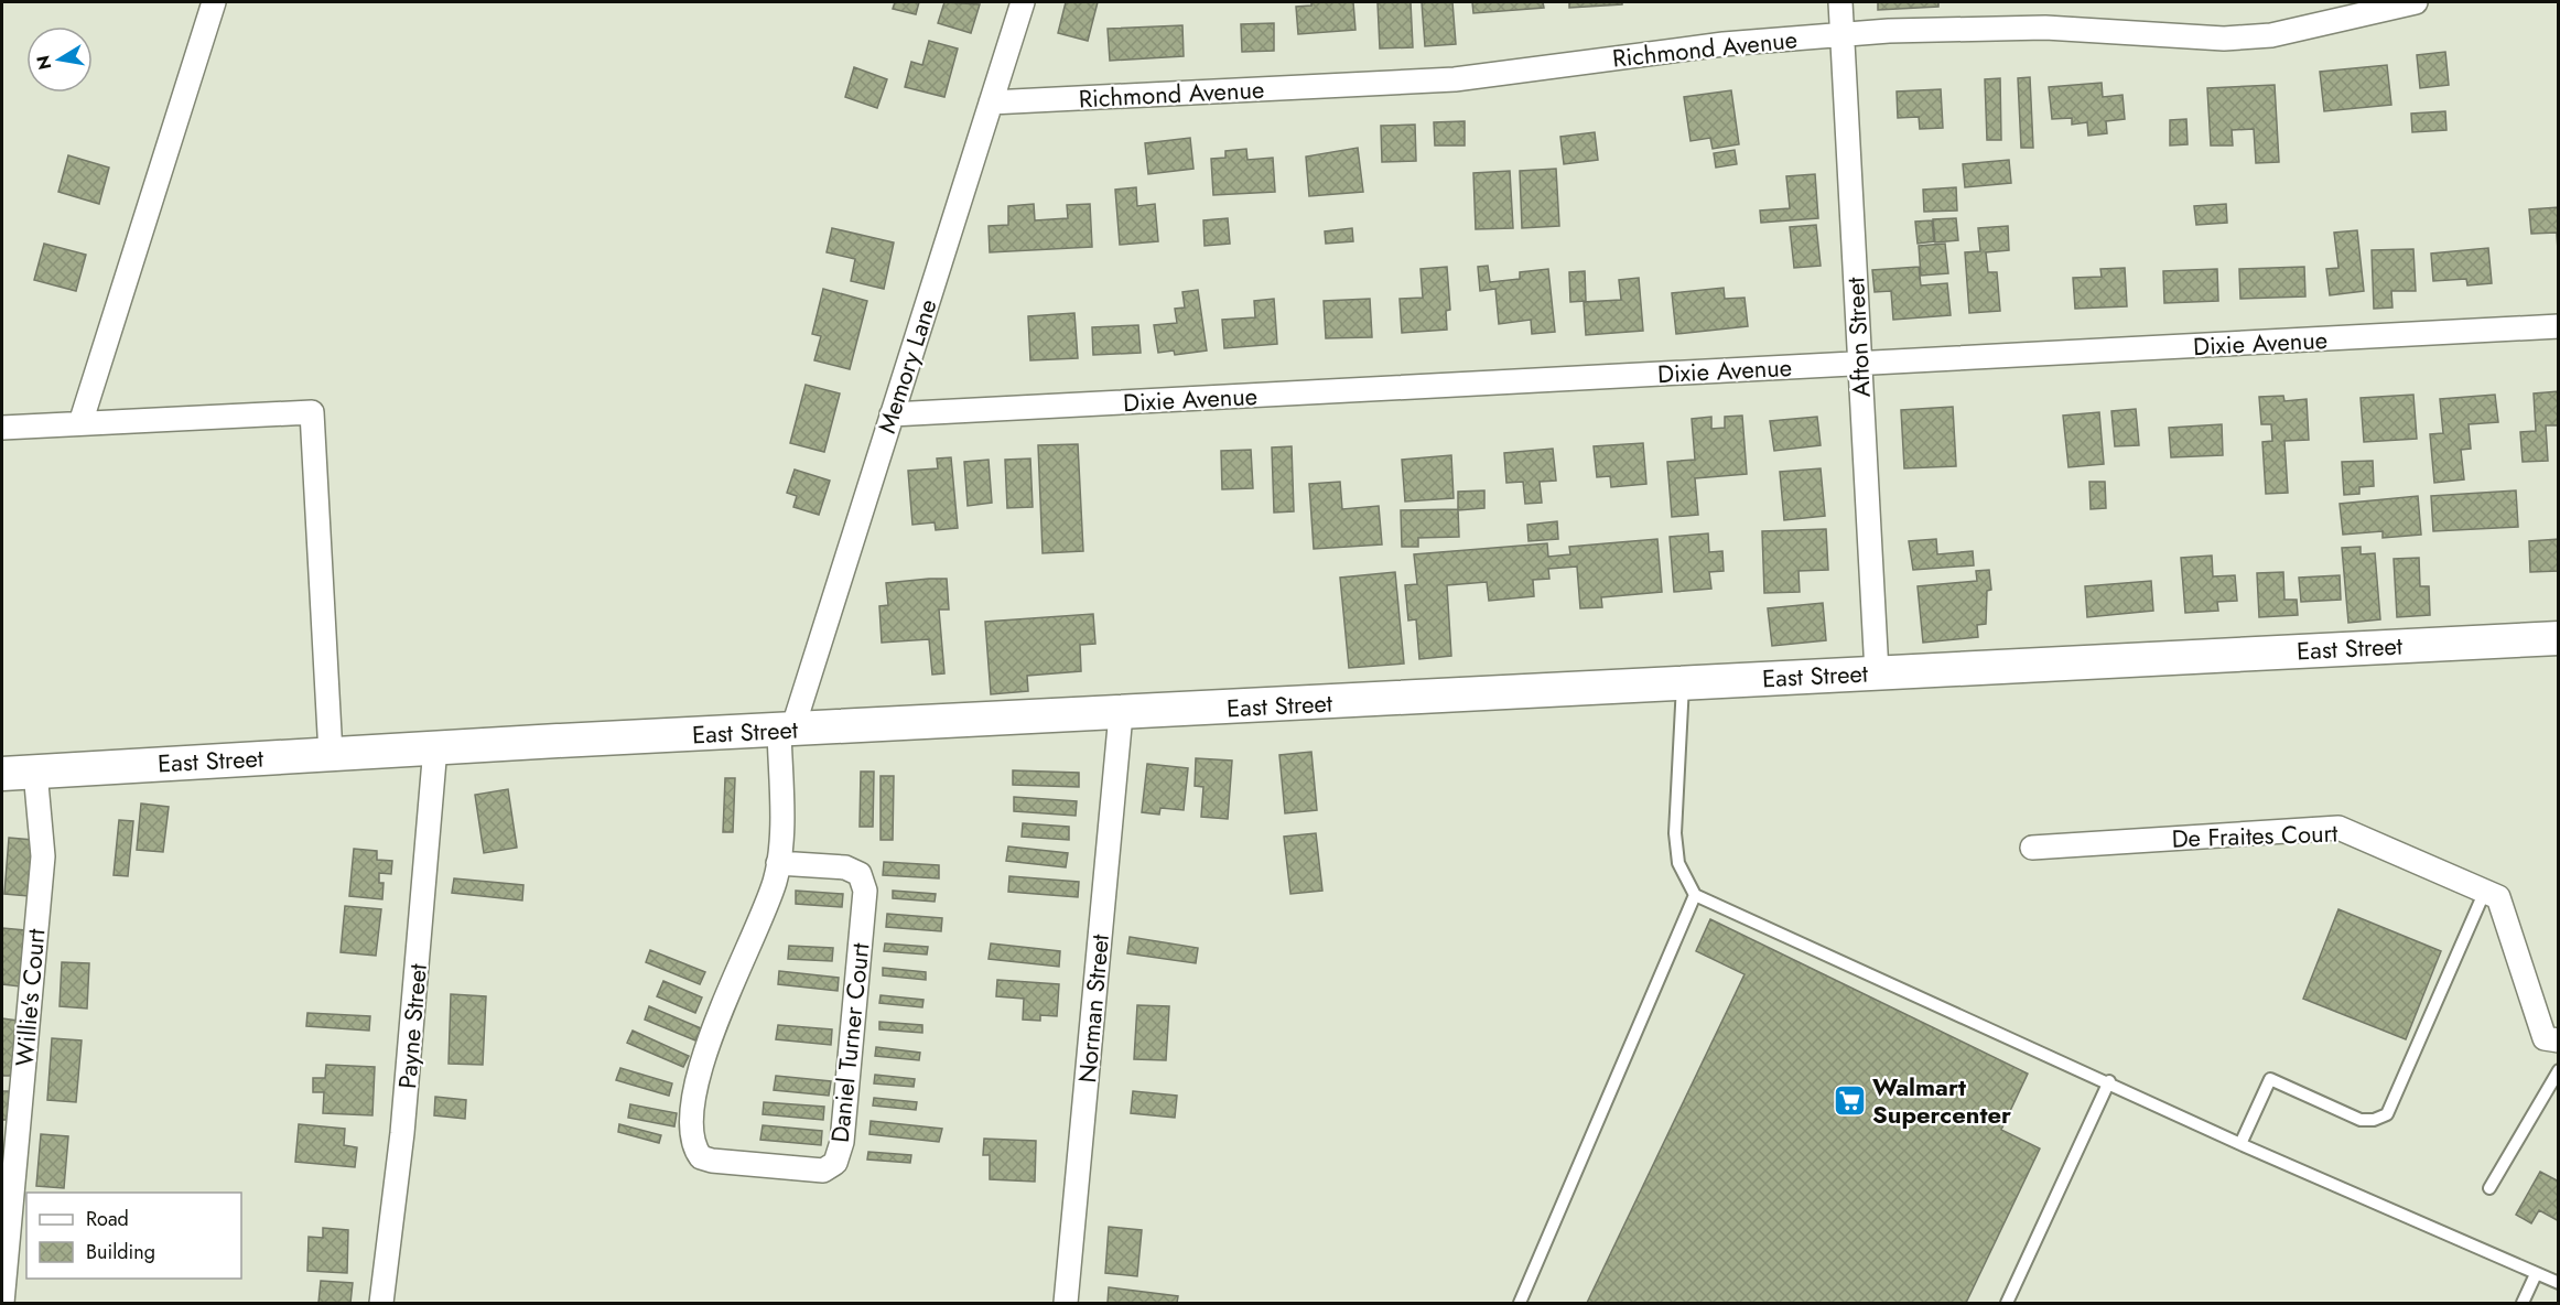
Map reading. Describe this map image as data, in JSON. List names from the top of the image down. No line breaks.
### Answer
{"streets":{"street":["Richmond Avenue","Afton Street","Dixie Avenue","Memory Lane","East Street","De Fraites Court","Willie's Court","Norman Street","Payne Street","Daniel Turner Court"]},"crossings":[["Richmond Avenue","Afton Street"],["Richmond Avenue","Memory Lane"],["Afton Street","Dixie Avenue"],["Afton Street","East Street"],["Dixie Avenue","Memory Lane"],["Memory Lane","East Street"],["Memory Lane","Daniel Turner Court"],["East Street","Willie's Court"],["East Street","Norman Street"],["East Street","Payne Street"],["East Street","Daniel Turner Court"]],"places":{"supermarket":["Walmart Supercenter"]},"legend":["Road","Building"],"north":"left"}
